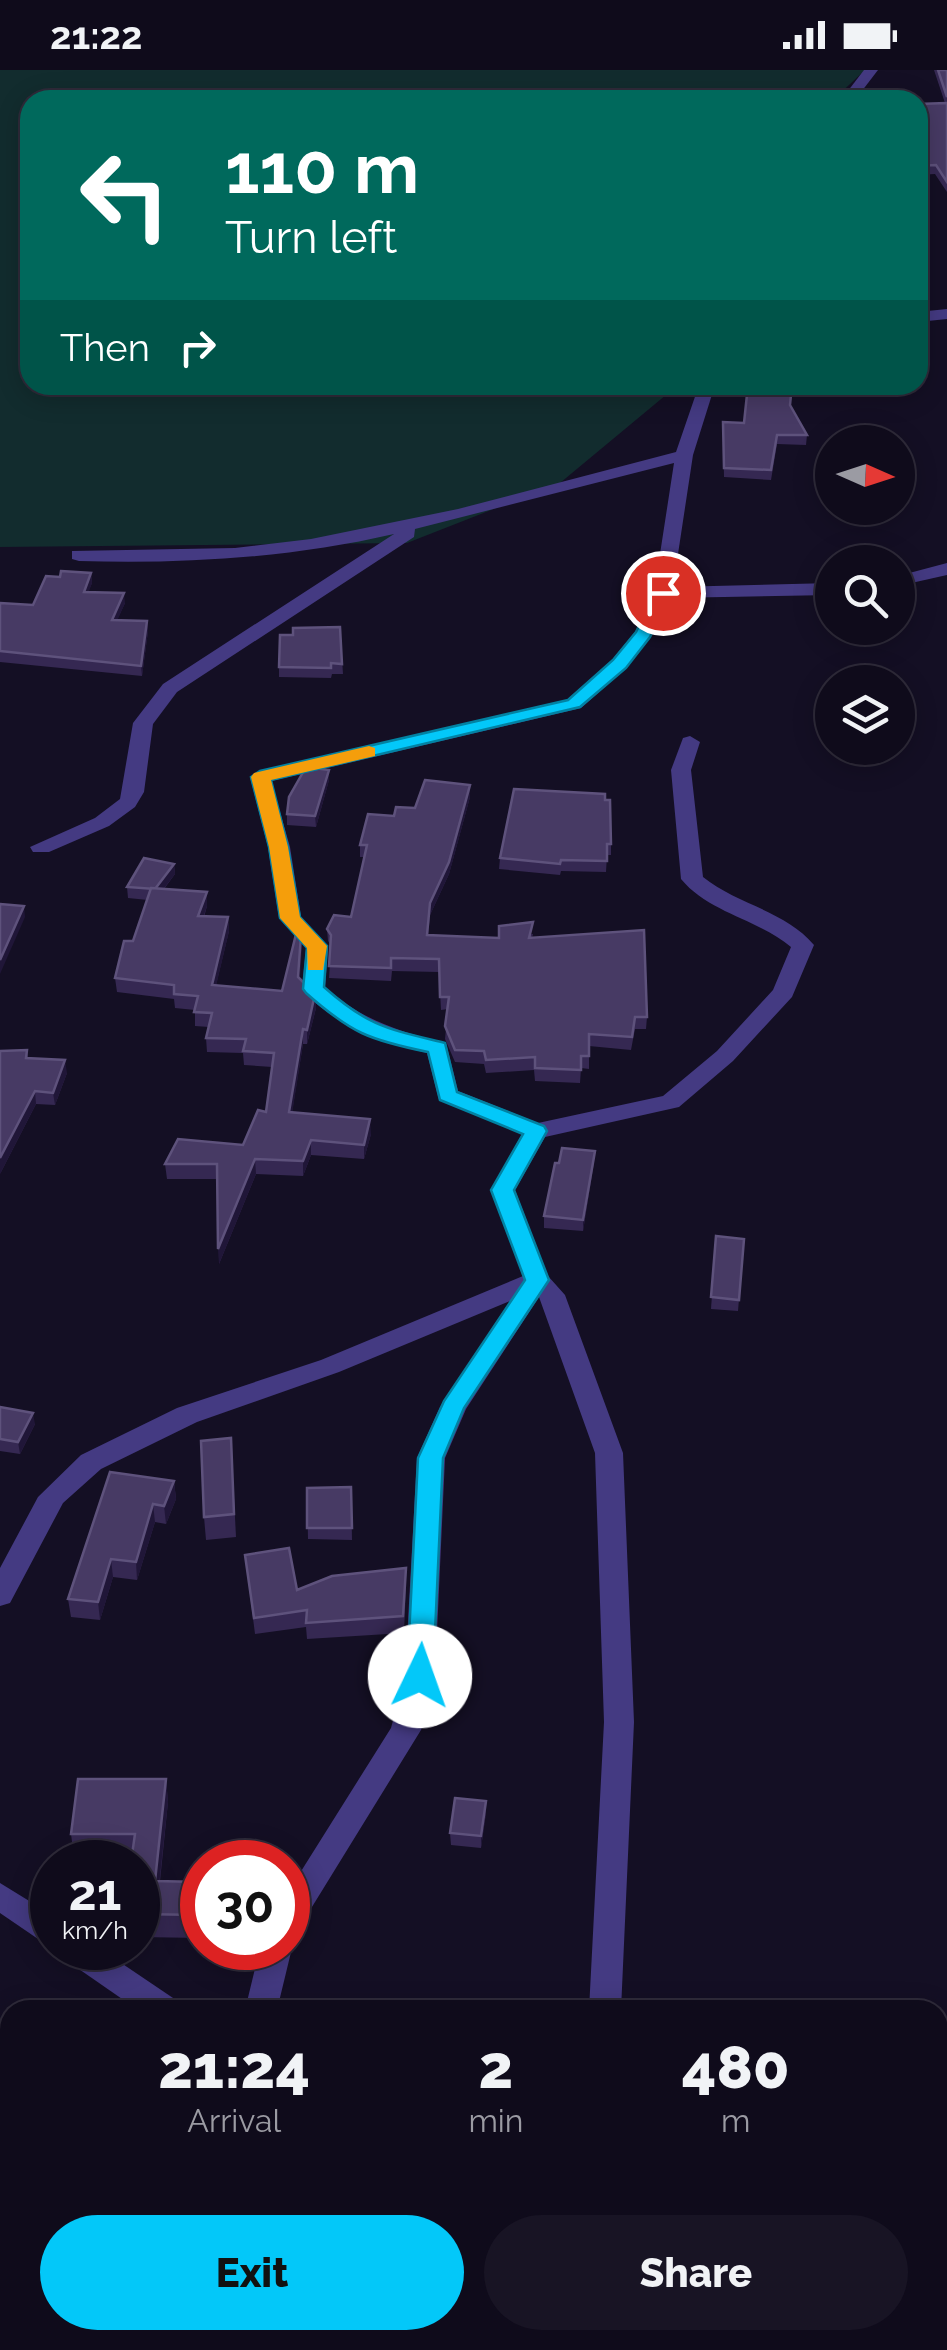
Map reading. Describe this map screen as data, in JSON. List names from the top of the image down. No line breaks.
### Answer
{"north":"right","page":{"status":"21:22","turn":["110 m","Turn left"],"then":"Then","speed":"21 km/h","limit":"30","eta":["21:24","Arrival","2","min","480","m"],"buttons":["Exit","Share"]}}
